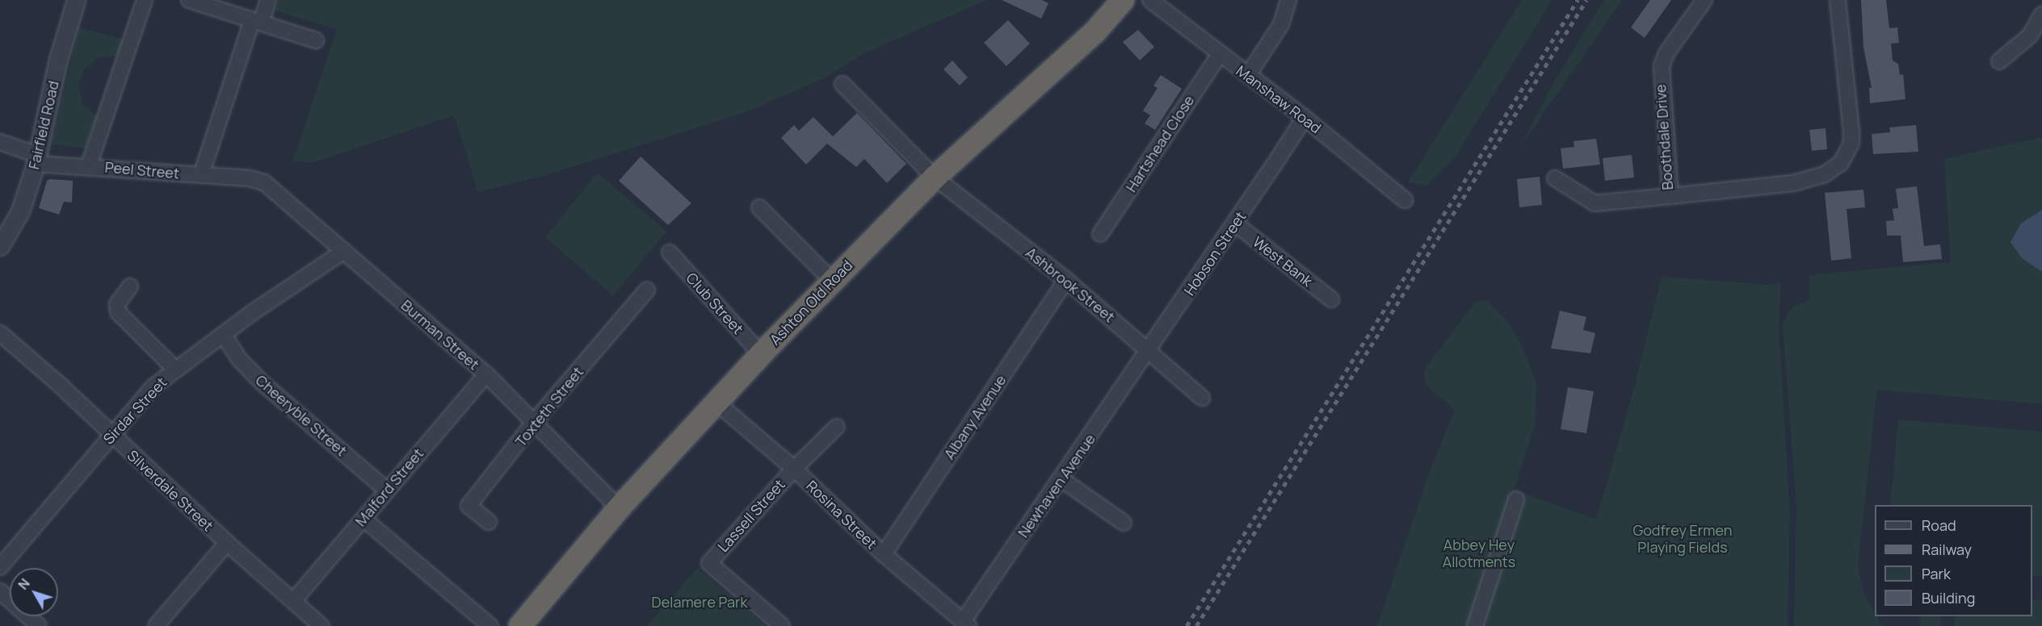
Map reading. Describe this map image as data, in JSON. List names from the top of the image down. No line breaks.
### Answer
{"streets":{"highway":["Ashton Old Road"],"street":["Manshaw Road","Fairfield Road","Boothdale Drive","Hartshead Close","Peel Street","Hobson Street","West Bank","Ashbrook Street","Club Street","Burman Street","Toxteth Street","Sirdar Street","Cheeryble Street","Albany Avenue","Newhaven Avenue","Malford Street","Silverdale Street","Rosina Street","Lassell Street"]},"crossings":[["Manshaw Road","Hartshead Close"],["Manshaw Road","Hobson Street"],["Fairfield Road","Peel Street"],["Peel Street","Burman Street"],["Hobson Street","West Bank"],["Hobson Street","Ashbrook Street"],["Hobson Street","Newhaven Avenue"],["Ashbrook Street","Ashton Old Road"],["Ashbrook Street","Albany Avenue"],["Ashbrook Street","Newhaven Avenue"],["Ashton Old Road","Club Street"],["Ashton Old Road","Burman Street"],["Ashton Old Road","Rosina Street"],["Burman Street","Toxteth Street"],["Burman Street","Sirdar Street"],["Burman Street","Malford Street"],["Sirdar Street","Cheeryble Street"],["Sirdar Street","Silverdale Street"],["Cheeryble Street","Malford Street"],["Albany Avenue","Rosina Street"],["Newhaven Avenue","Rosina Street"],["Malford Street","Silverdale Street"],["Rosina Street","Lassell Street"]],"parks":["Godfrey Ermen Playing Fields","Abbey Hey Allotments","Delamere Park"],"legend":["Road","Railway","Park","Building"],"north":"top left"}
